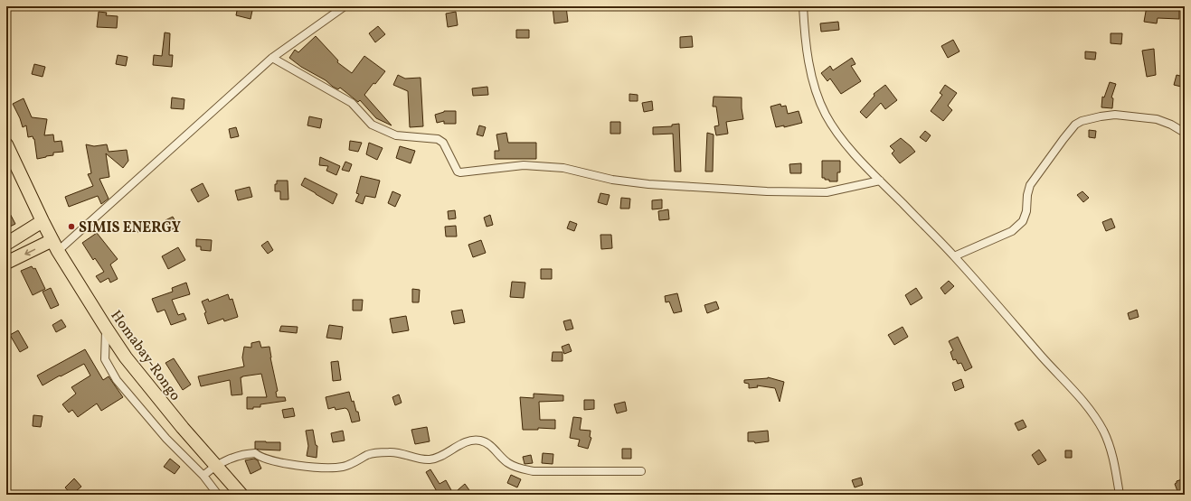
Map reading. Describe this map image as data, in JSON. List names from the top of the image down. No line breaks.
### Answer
{"streets":{"highway":["Homabay-Rongo"]},"places":["SIMIS ENERGY"]}
